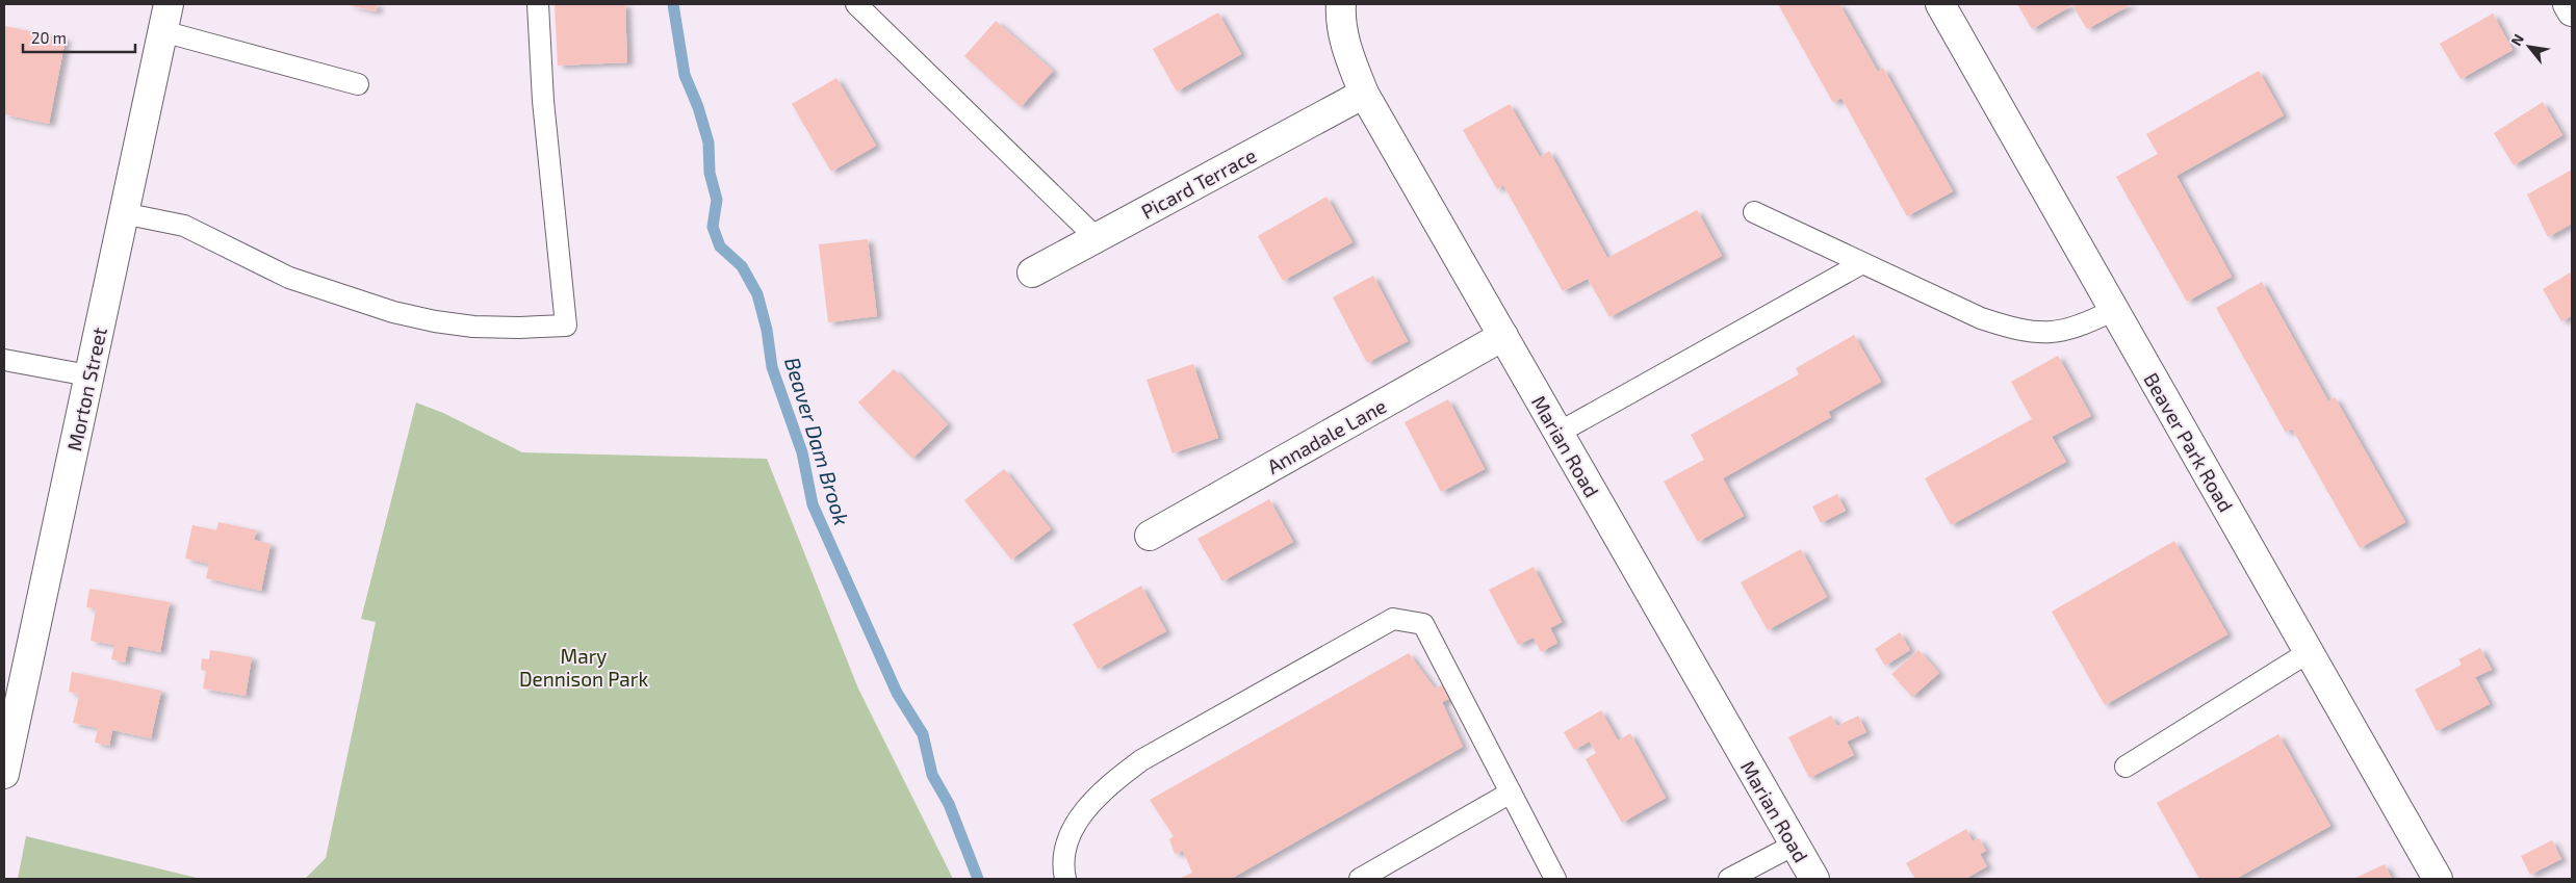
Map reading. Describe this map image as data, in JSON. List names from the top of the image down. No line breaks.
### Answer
{"streets":{"street":["Picard Terrace","Morton Street","Annadale Lane","Beaver Park Road","Marian Road"]},"crossings":[["Picard Terrace","Marian Road"],["Annadale Lane","Marian Road"]],"water":["Beaver Dam Brook"],"parks":["Mary Dennison Park"],"scale_bar":"20 m","north":"top left"}
